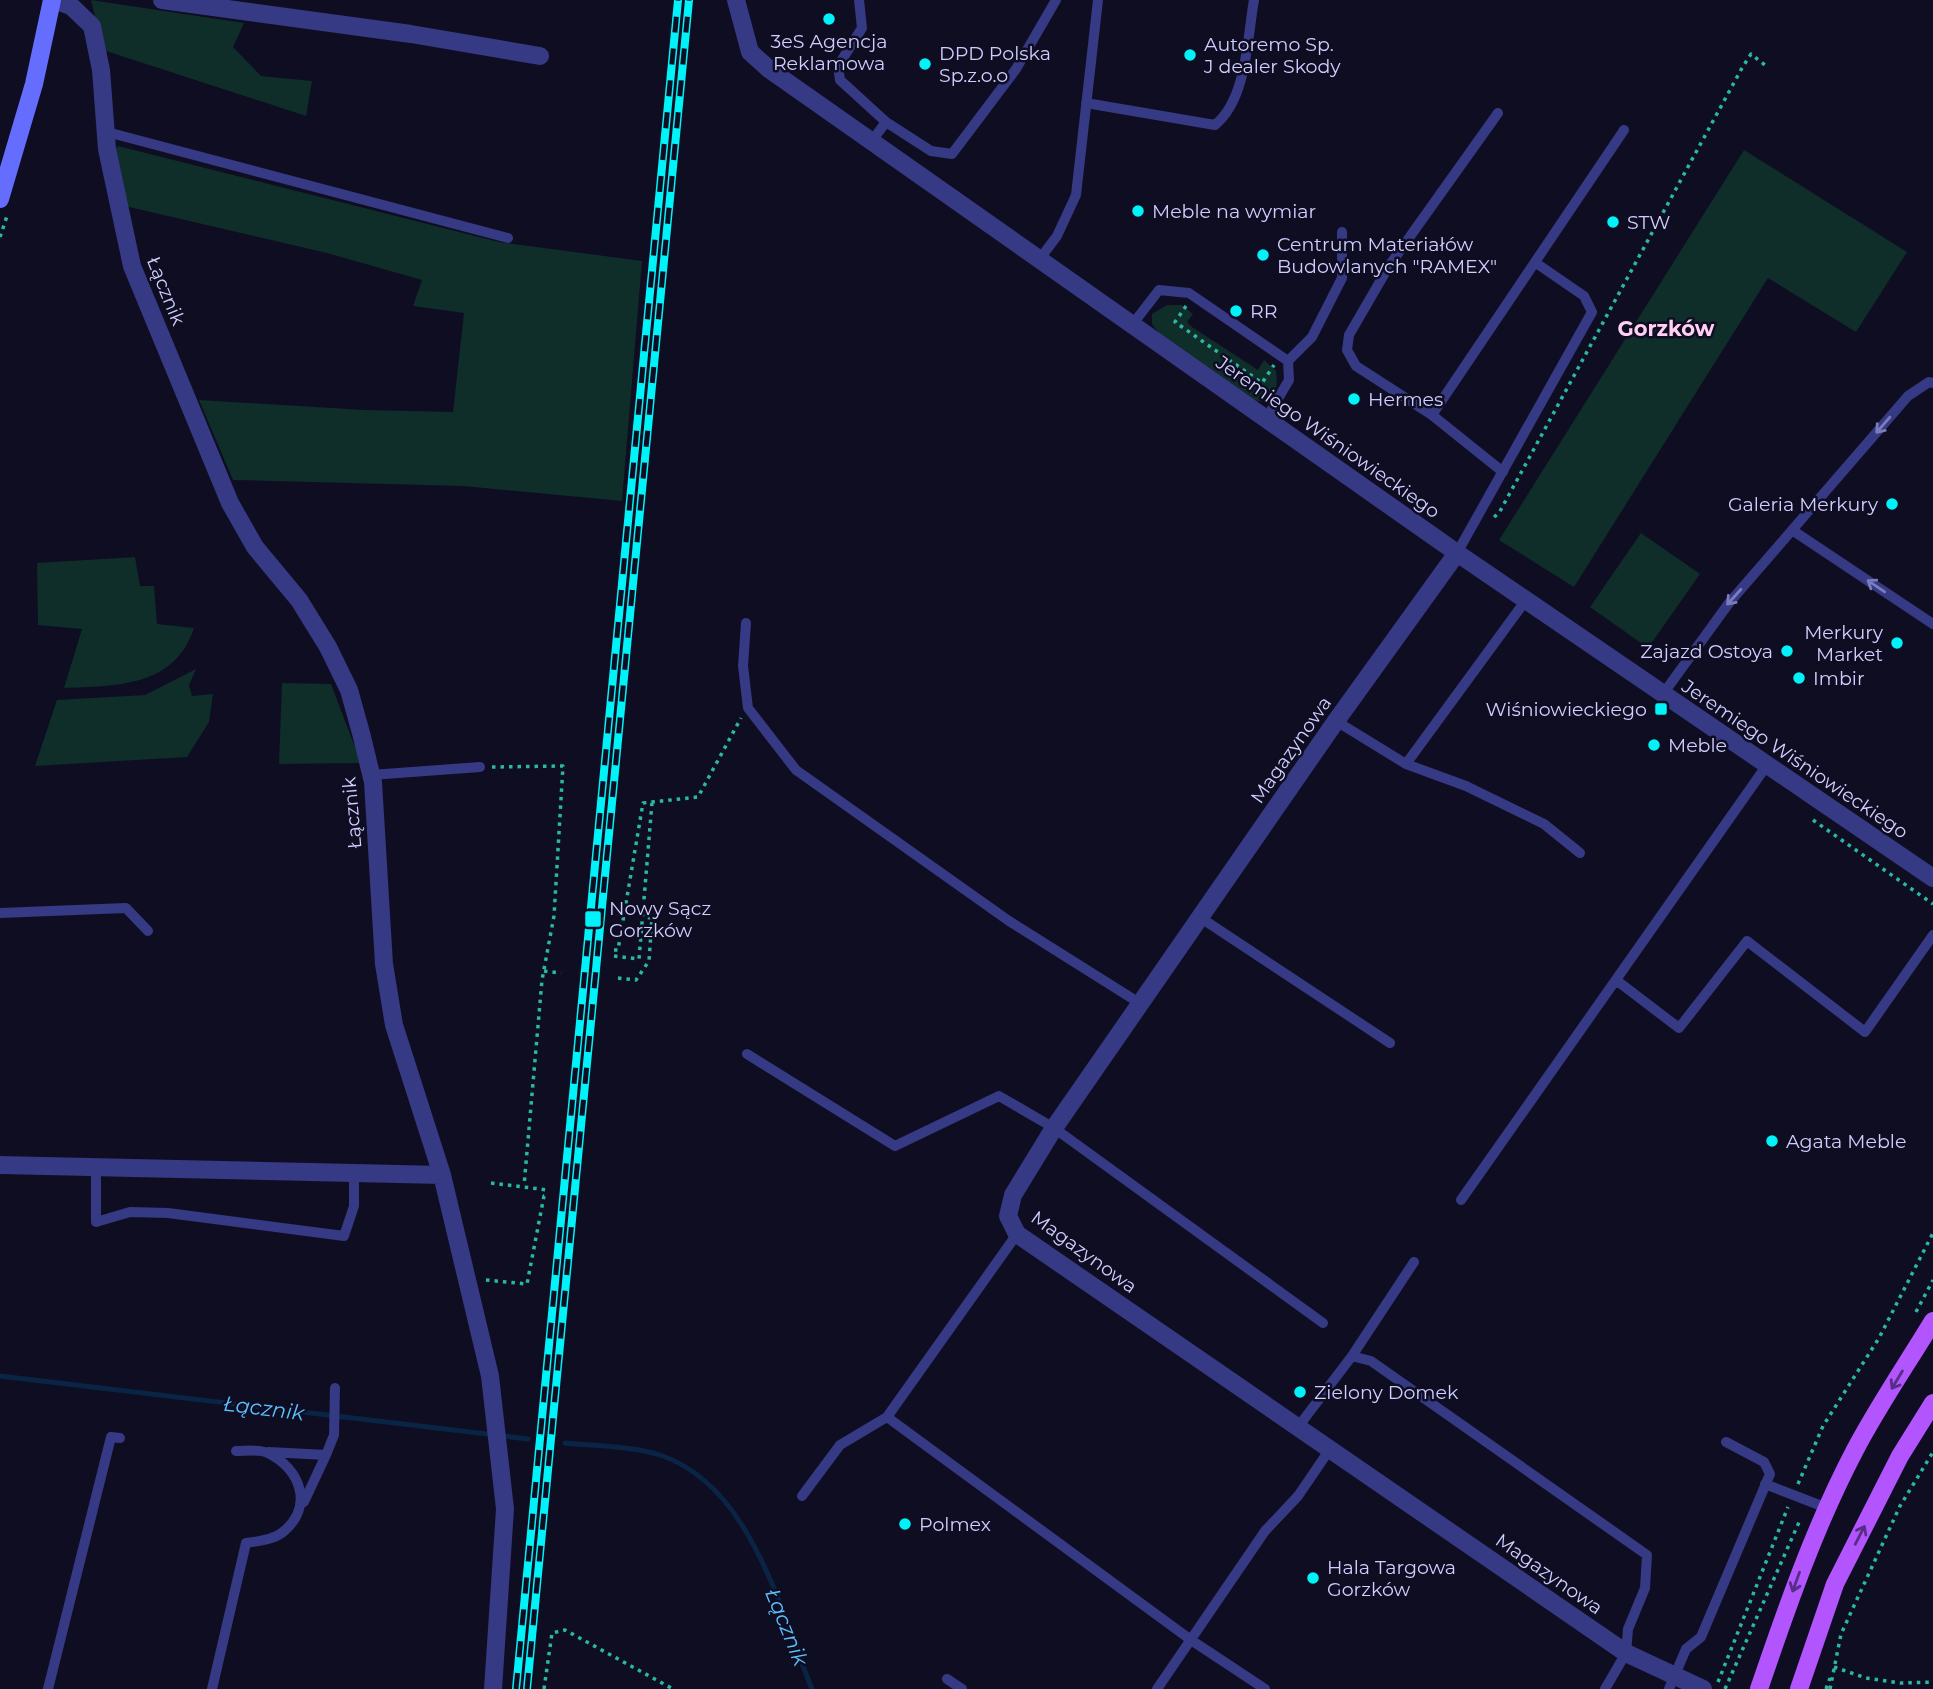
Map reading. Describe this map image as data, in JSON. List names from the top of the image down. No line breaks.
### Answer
{"streets":{"street":["Łącznik","Jeremiego Wiśniowieckiego","Magazynowa"]},"crossings":[["Jeremiego Wiśniowieckiego","Magazynowa"]],"districts":["Gorzków"],"water":["Łącznik"],"places":{"other":["3eS Agencja Reklamowa","Autoremo Sp. J dealer Skody","DPD Polska Sp.z.o.o","Meble na wymiar","STW","Centrum Materiałów Budowlanych \"RAMEX\"","RR","Hermes","Galeria Merkury","Merkury Market","Zajazd Ostoya","Imbir","Meble","Agata Meble","Zielony Domek","Polmex","Hala Targowa Gorzków"],"transit":["Wiśniowieckiego","Nowy Sącz Gorzków"]}}
